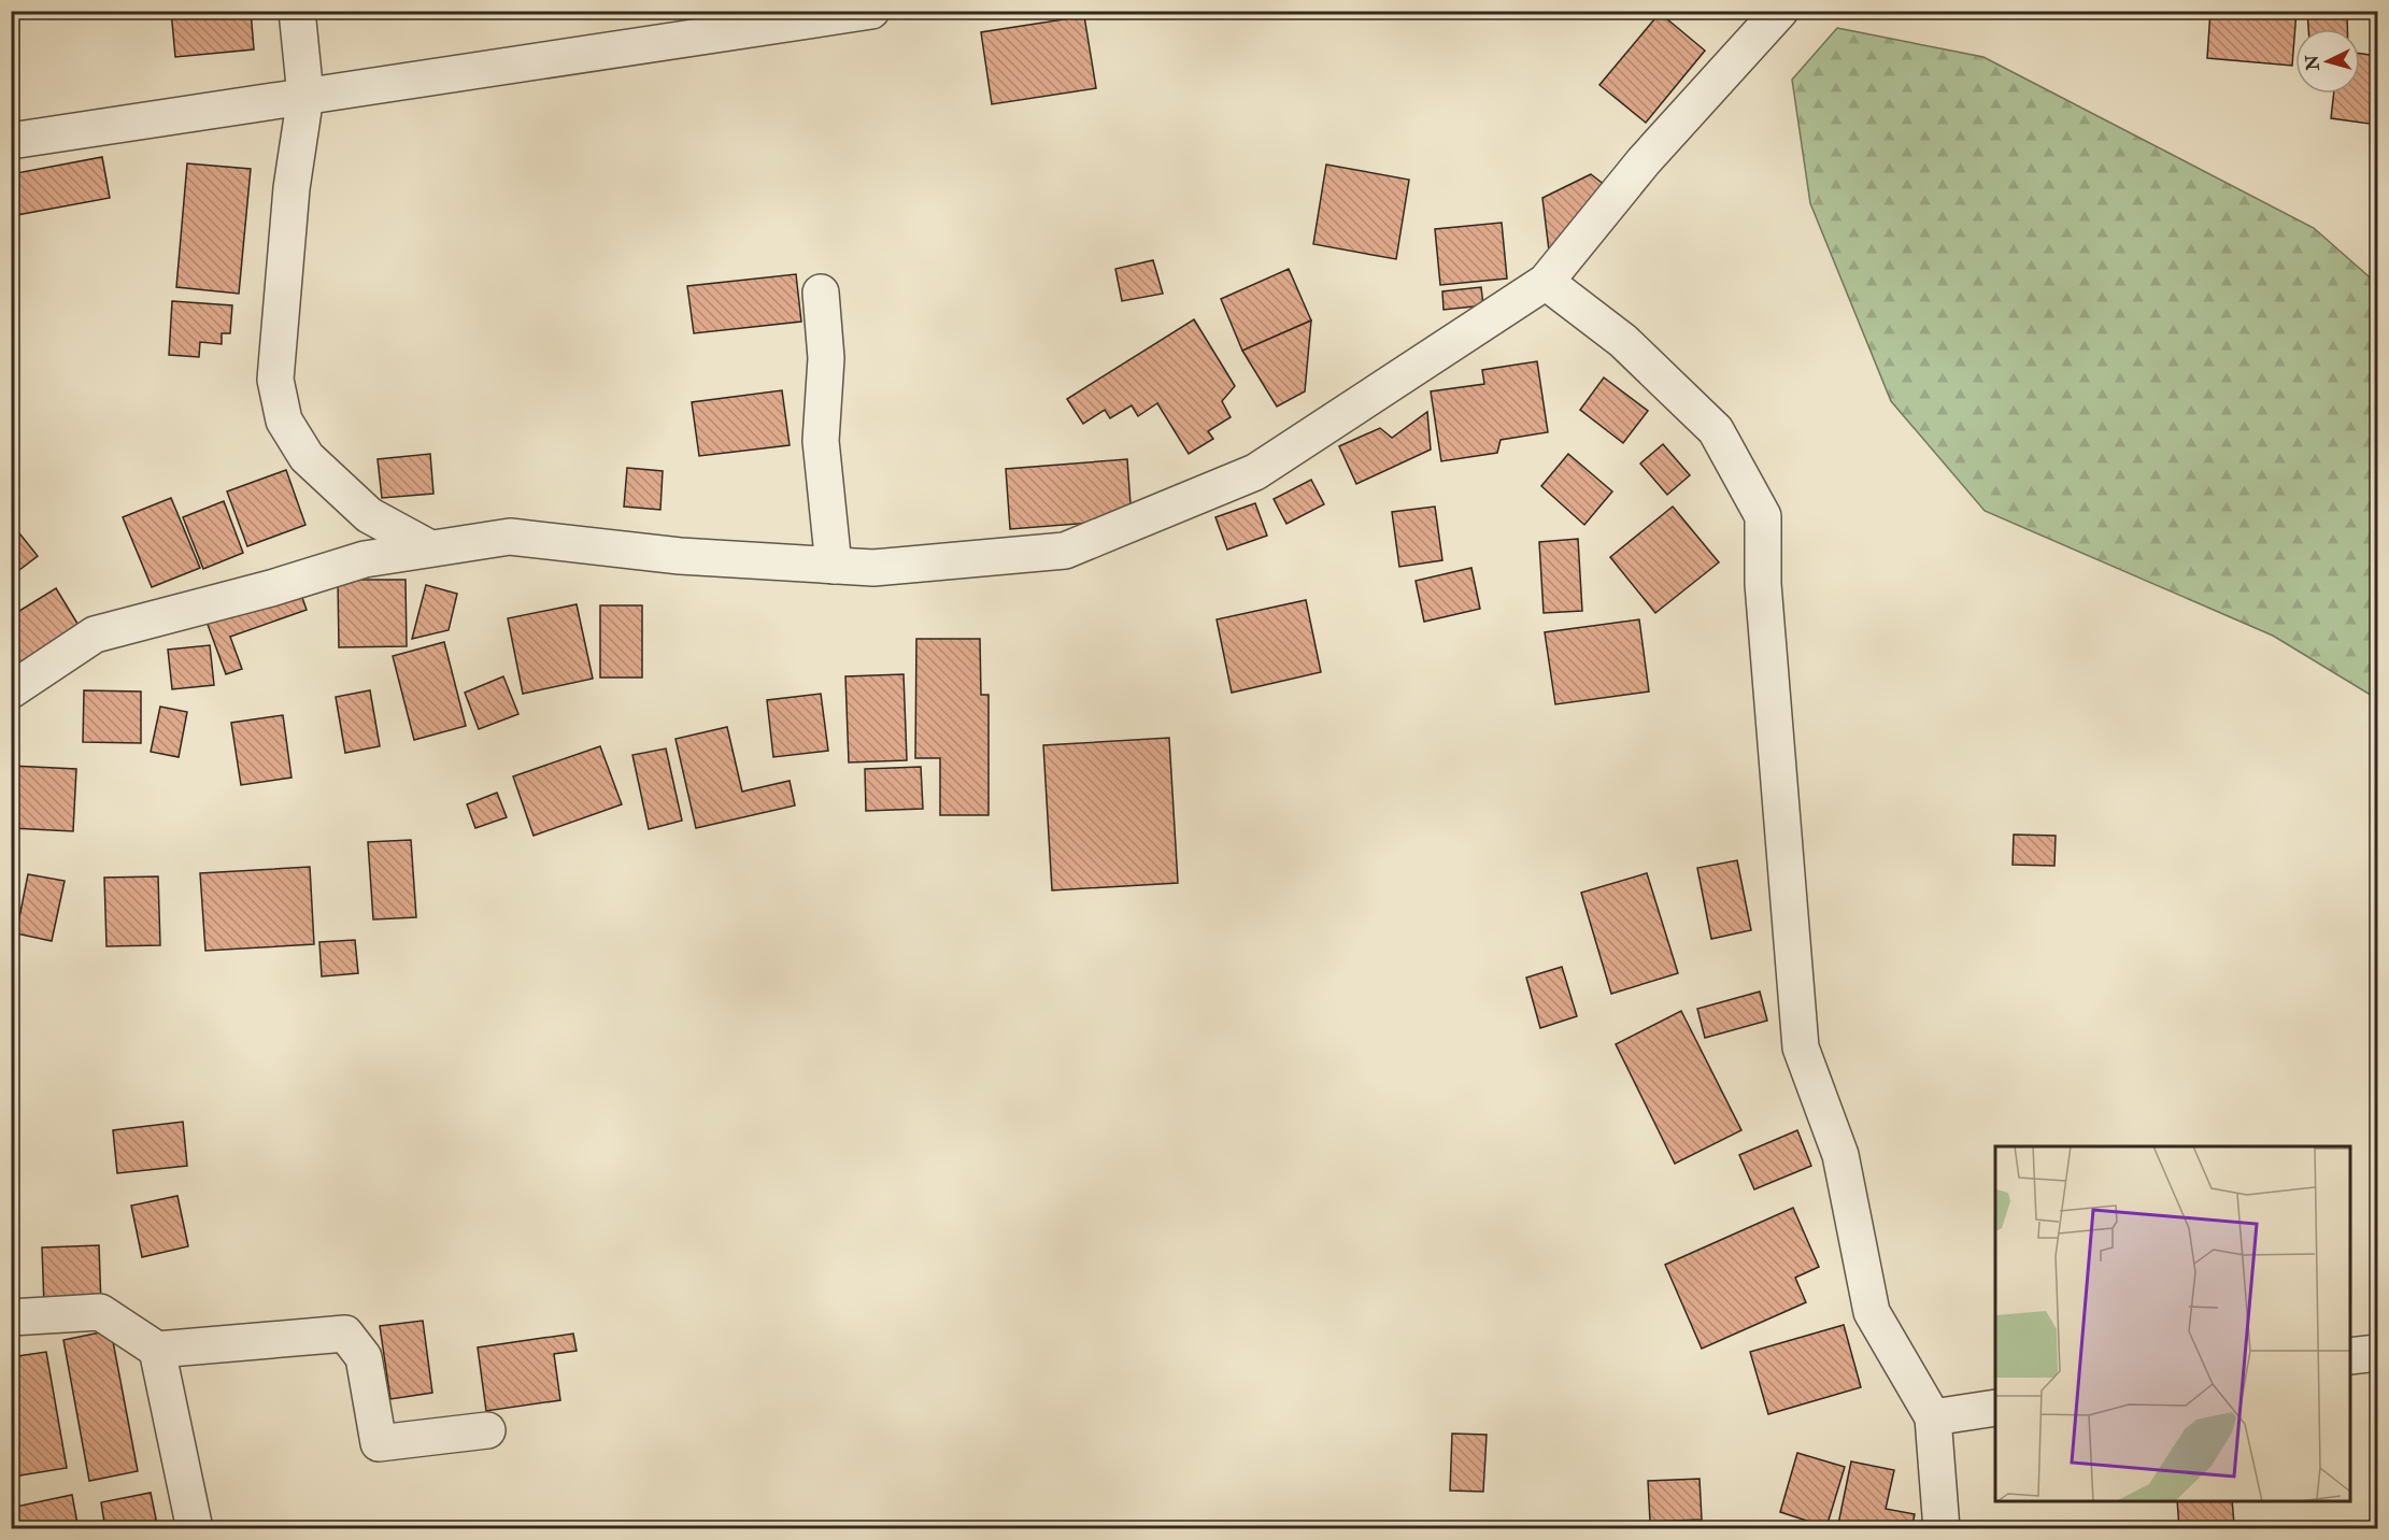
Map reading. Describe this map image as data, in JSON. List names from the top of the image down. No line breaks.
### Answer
{"north":"left"}
